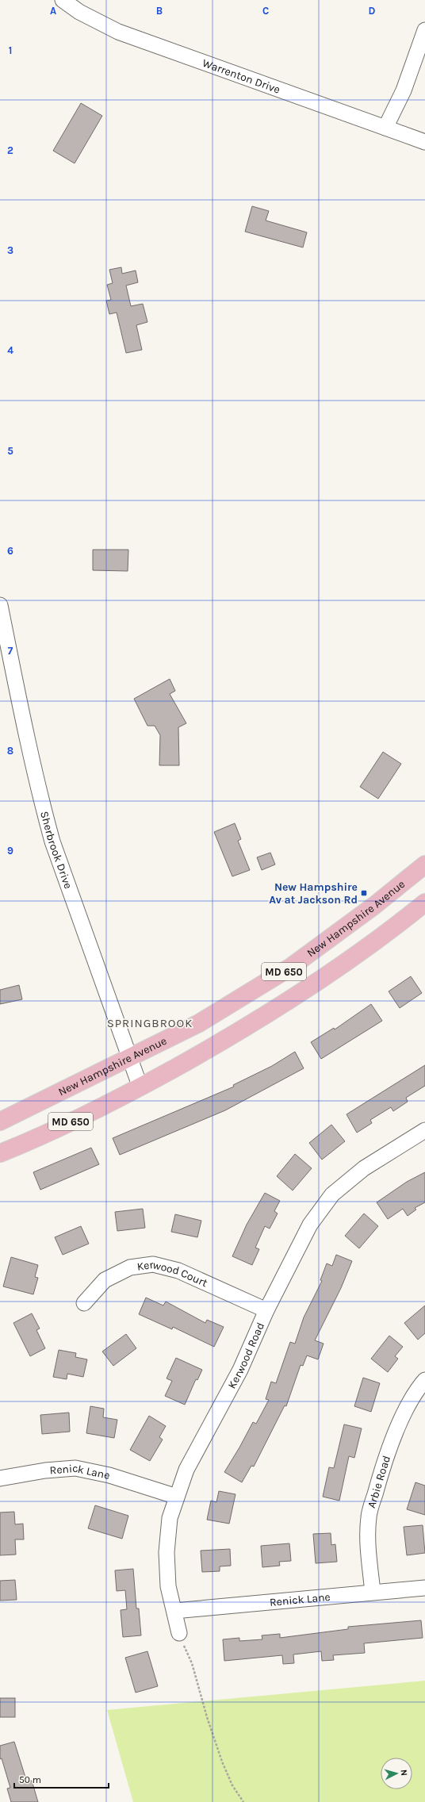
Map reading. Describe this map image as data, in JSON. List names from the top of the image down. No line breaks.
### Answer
{"streets":{"main road":["New Hampshire Avenue","MD 650"],"street":["Warrenton Drive","Sherbrook Drive","Kerwood Court","Kerwood Road","Renick Lane","Arbie Road"]},"crossings":[["Sherbrook Drive","New Hampshire Avenue"],["Sherbrook Drive","MD 650"],["Kerwood Court","Kerwood Road"],["Kerwood Road","Renick Lane"],["Renick Lane","Arbie Road"]],"districts":["SPRINGBROOK"],"places":{"transit":["New Hampshire Av at Jackson Rd"]},"scale_bar":"50 m","north":"right","grid":{"columns":["A","B","C","D"],"rows":["1","2","3","4","5","6","7","8","9"]}}
